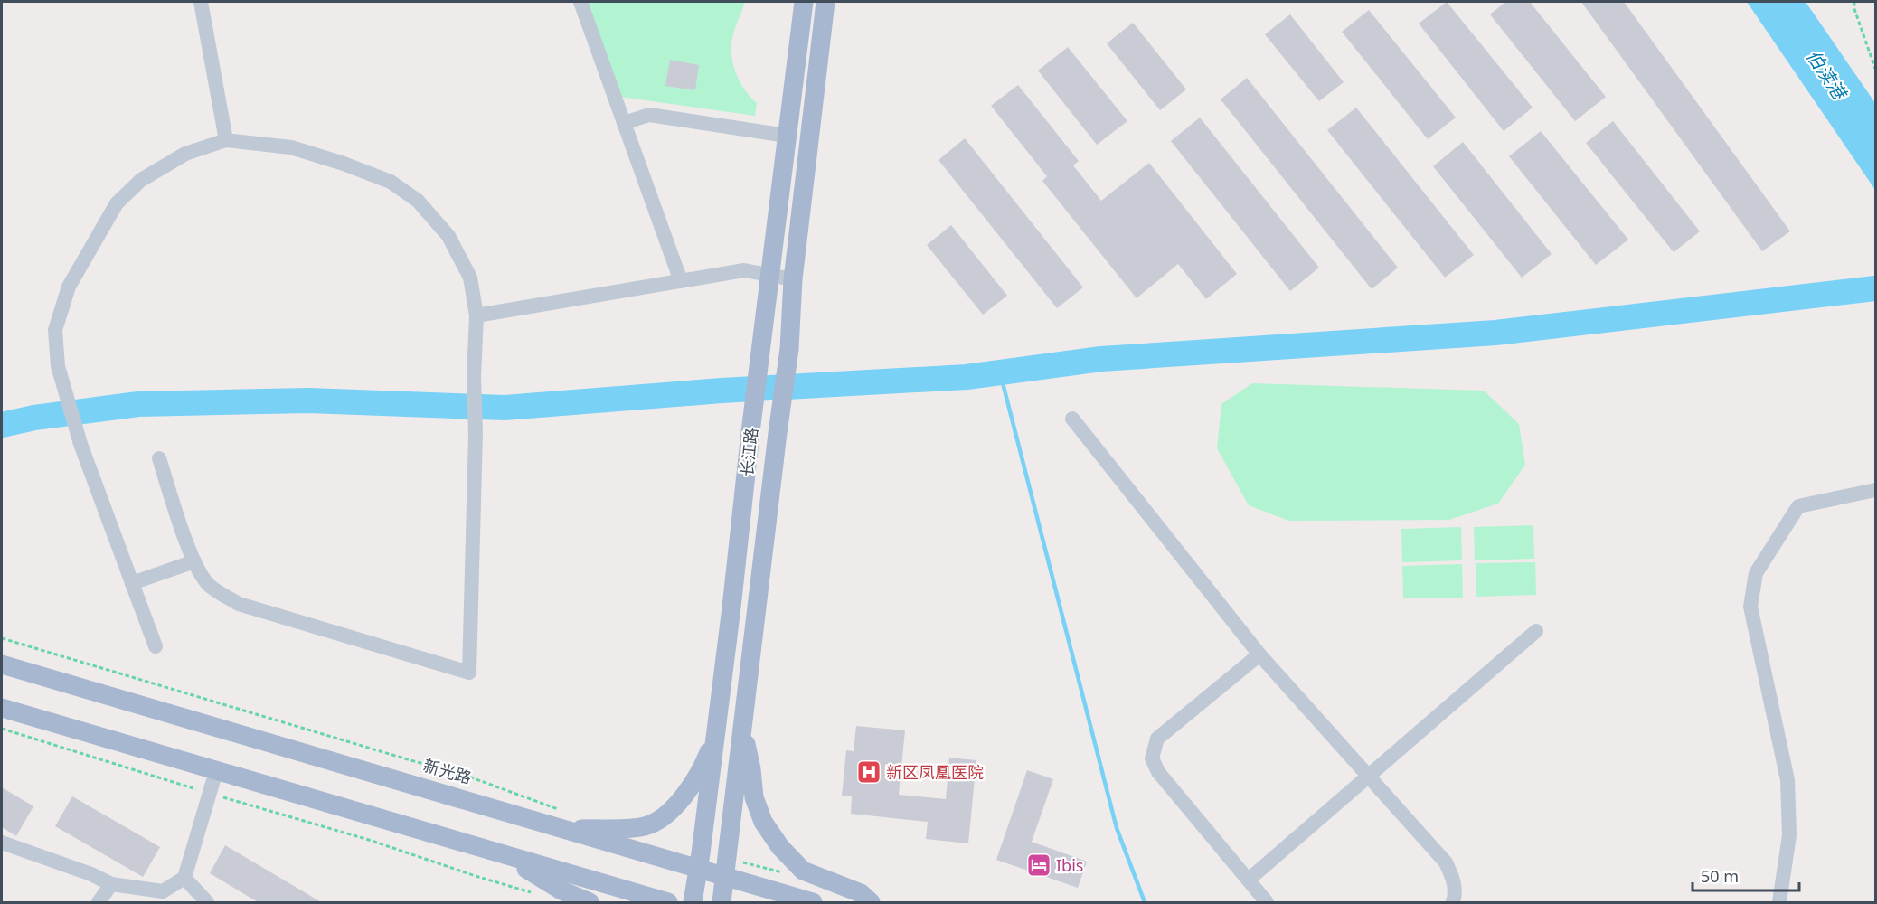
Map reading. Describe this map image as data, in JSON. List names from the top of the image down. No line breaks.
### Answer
{"streets":{"main road":["长江路","新光路"]},"crossings":[["长江路","新光路"]],"water":["伯渎港"],"places":{"hospital":["新区凤凰医院"],"hotel":["Ibis"]},"scale_bar":"50 m"}
